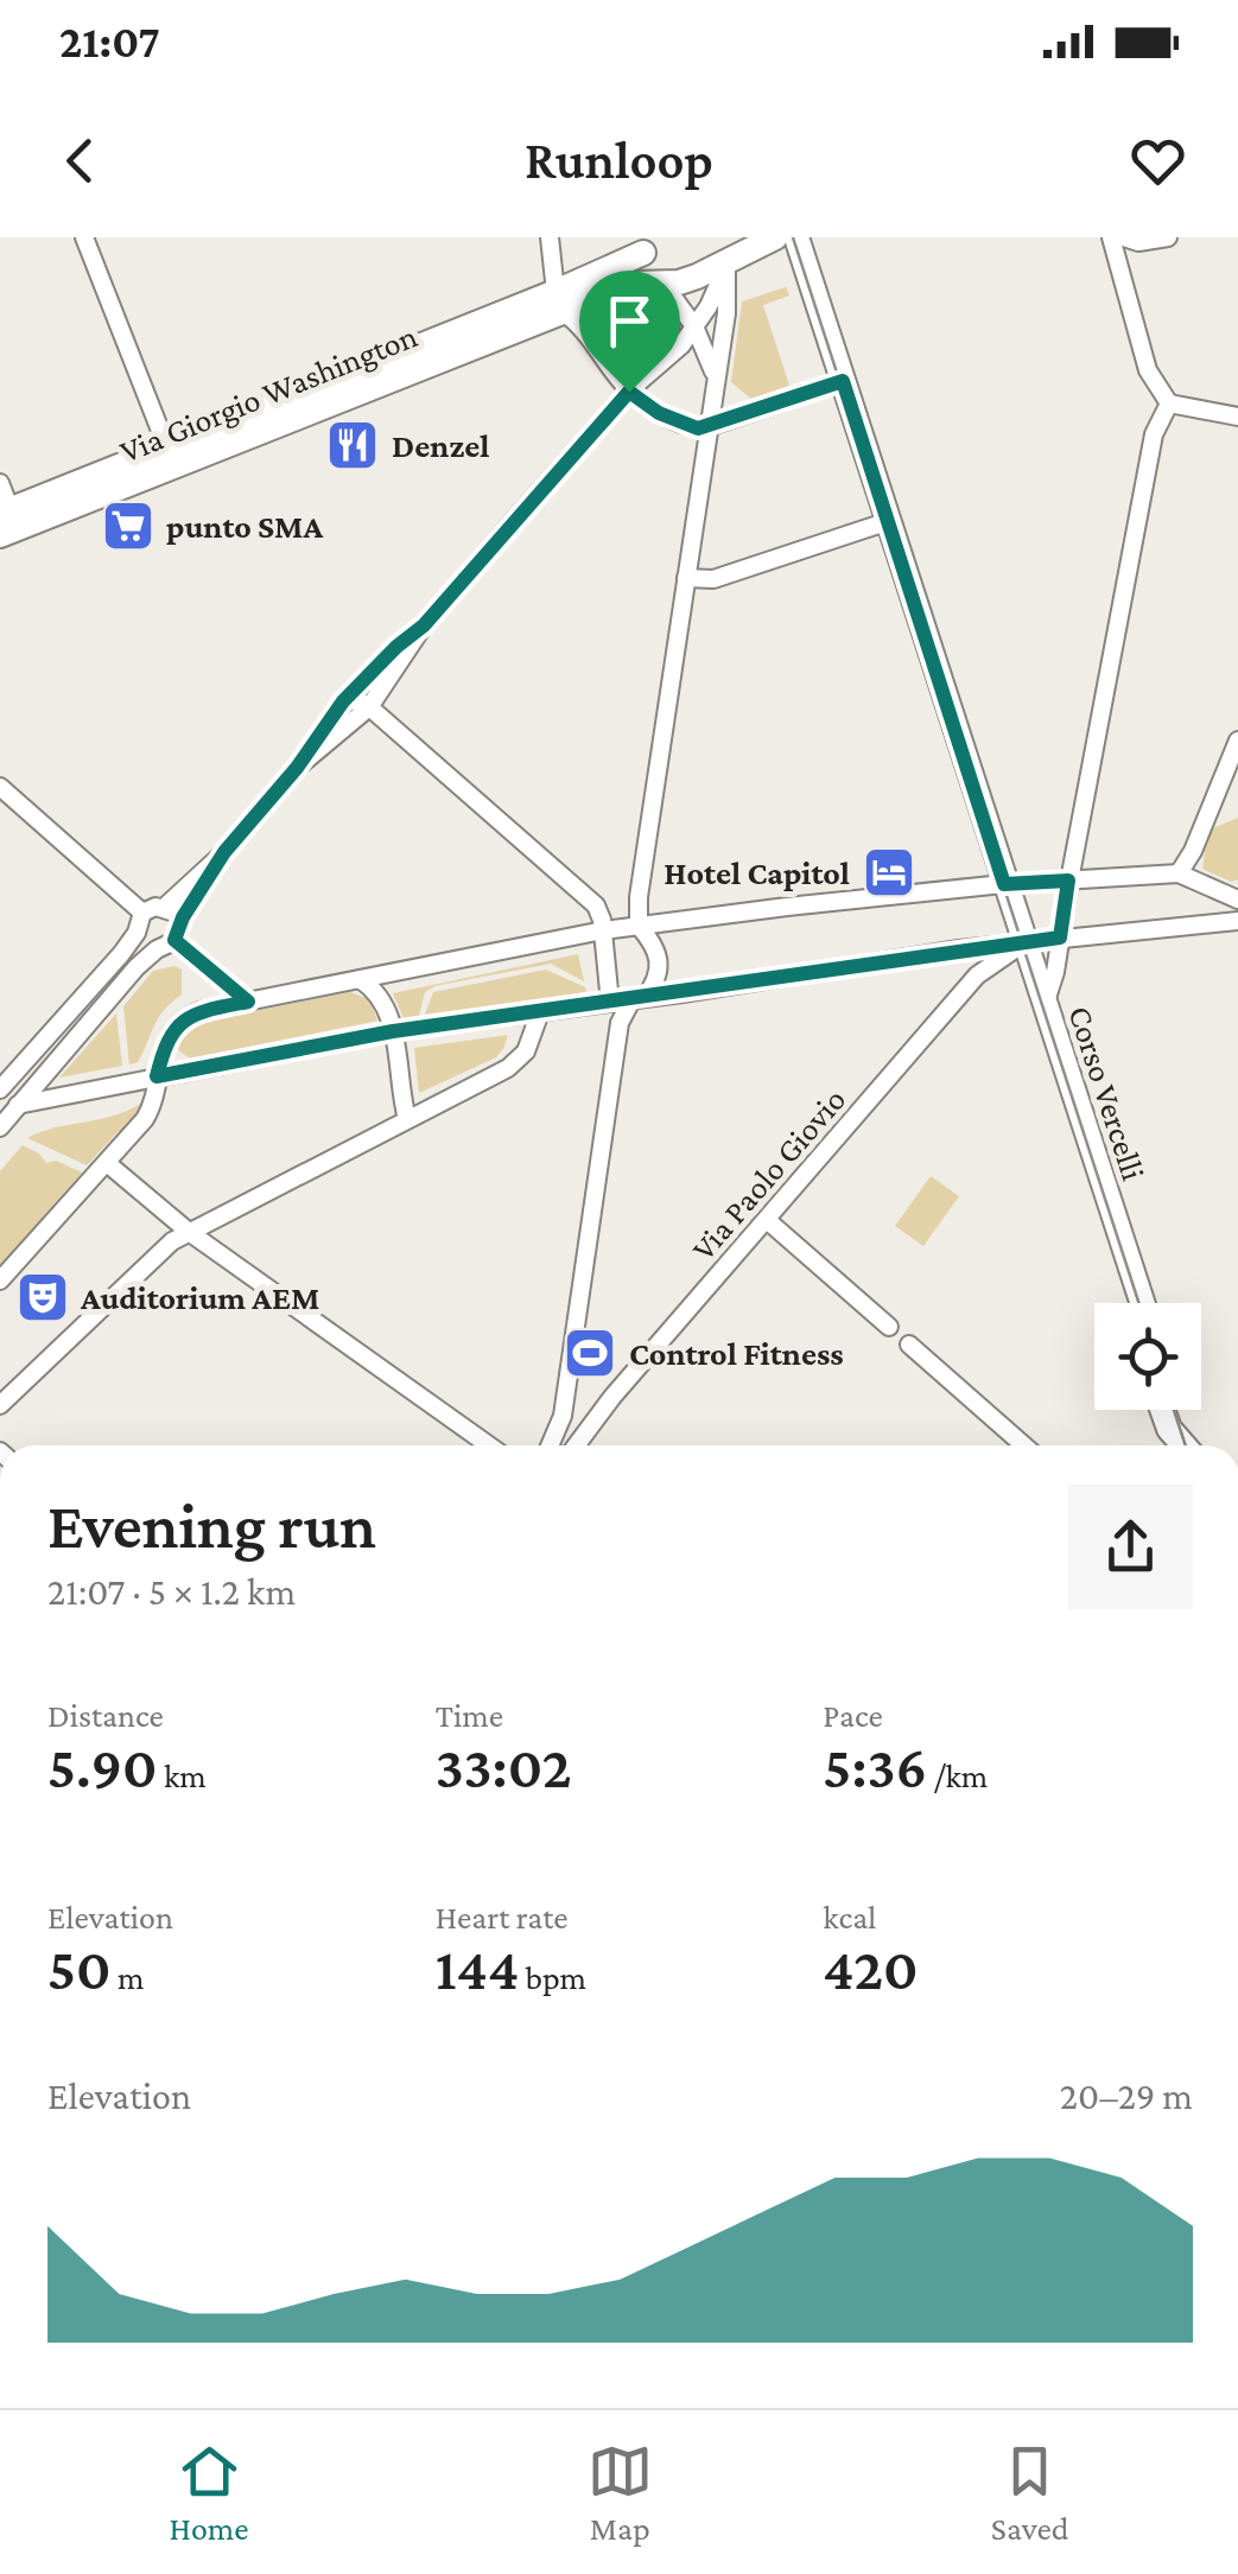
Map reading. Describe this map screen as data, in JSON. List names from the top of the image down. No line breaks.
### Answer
{"streets":{"street":["Via Giorgio Washington","Corso Vercelli","Via Paolo Giovio"]},"crossings":[["Corso Vercelli","Via Paolo Giovio"]],"places":{"restaurant":["Denzel"],"supermarket":["punto SMA"],"hotel":["Hotel Capitol"],"theatre":["Auditorium AEM"],"sports":["Control Fitness"]},"page":{"status":"21:07","header":"Runloop","heading":["Evening run","21:07 · 5 × 1.2 km"],"stats":[["Distance","5.90 km"],["Time","33:02"],["Pace","5:36 /km"],["Elevation","50 m"],["Heart rate","144 bpm"],["kcal","420"]],"chart":["Elevation","20–29 m"],"tabs":["Home","Map","Saved"]}}
